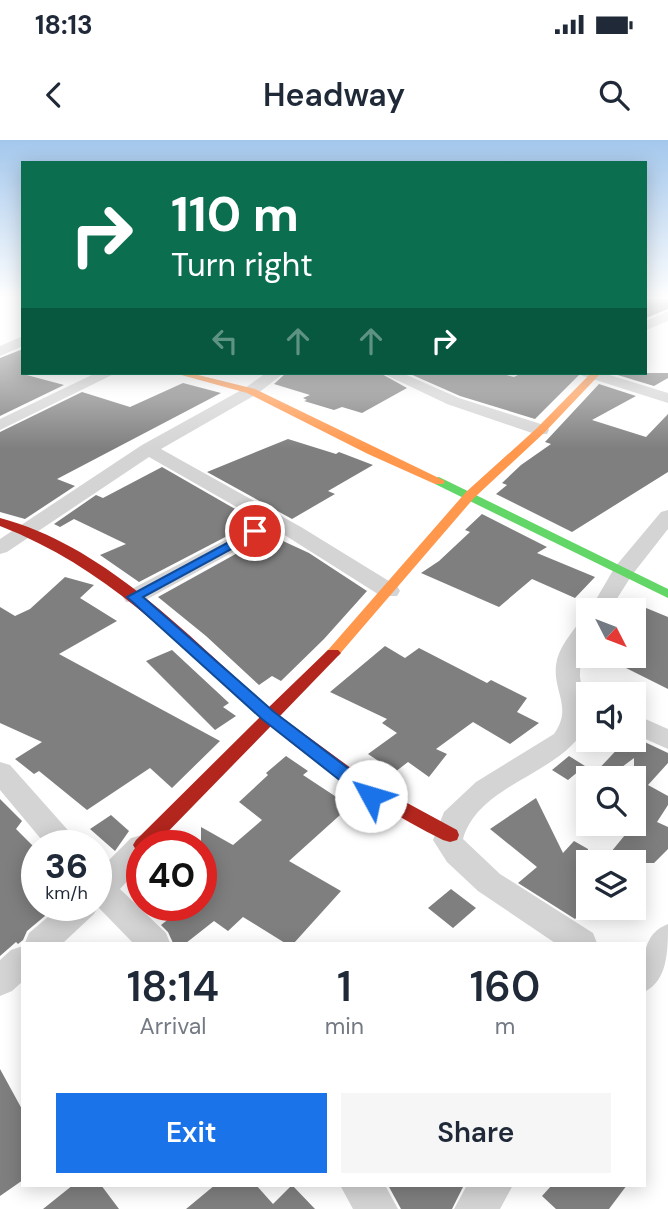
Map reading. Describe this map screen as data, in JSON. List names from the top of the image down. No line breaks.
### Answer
{"north":"bottom right","page":{"status":"18:13","header":"Headway","turn":["110 m","Turn right"],"speed":"36 km/h","limit":"40","eta":["18:14","Arrival","1","min","160","m"],"buttons":["Exit","Share"]}}
